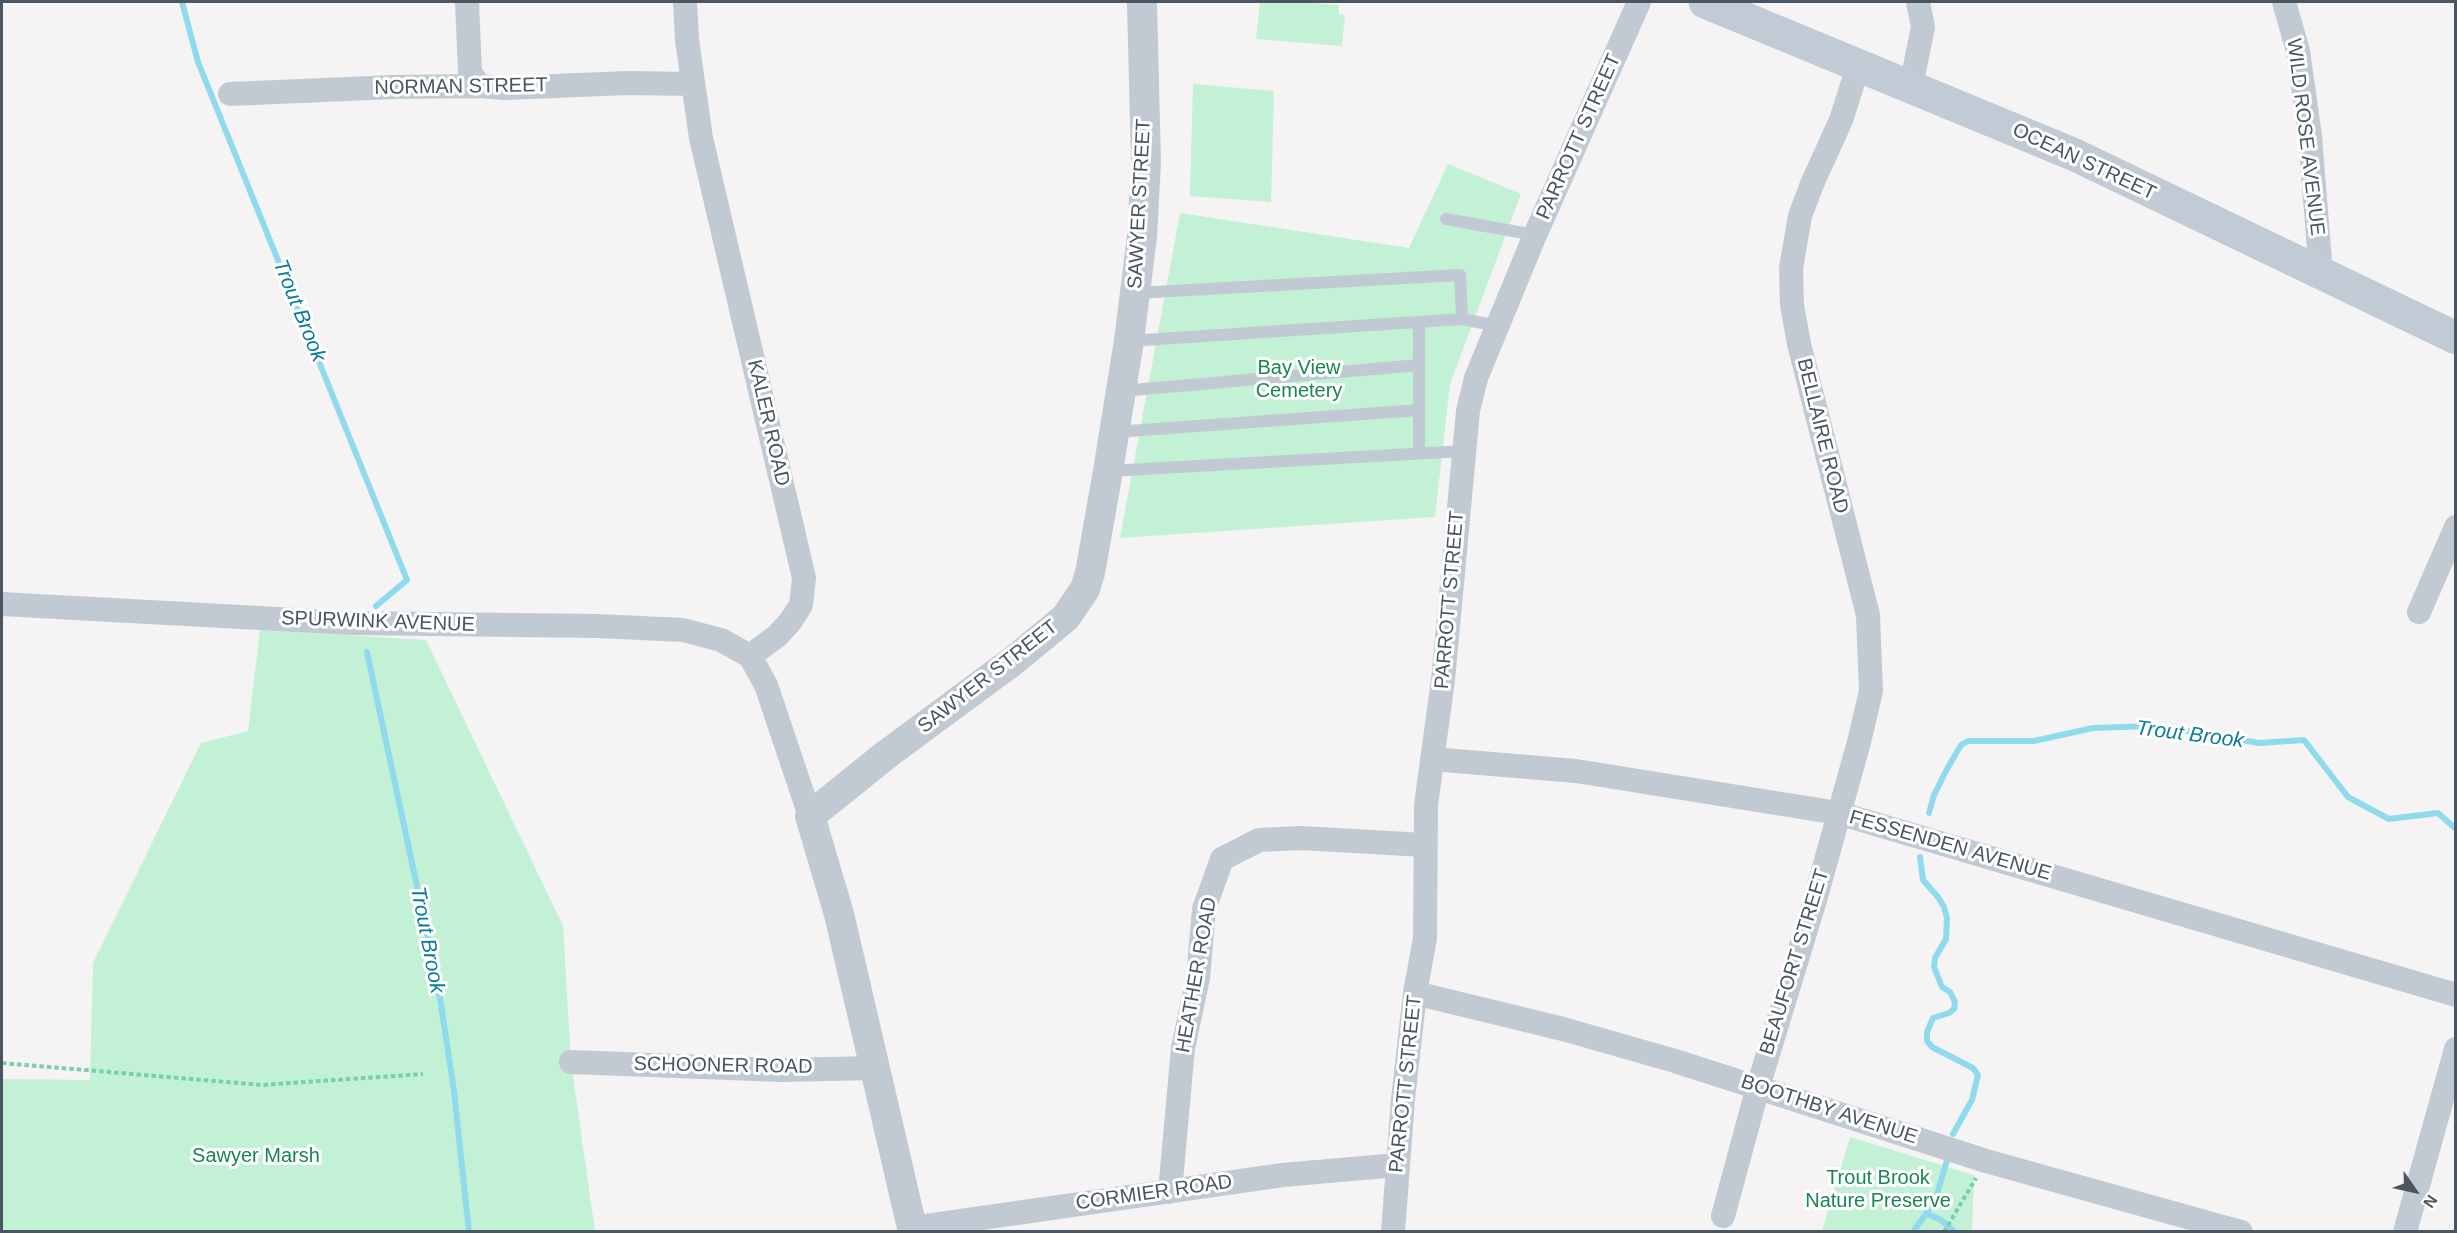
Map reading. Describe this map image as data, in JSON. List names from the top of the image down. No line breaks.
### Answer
{"streets":{"main road":["OCEAN STREET"],"street":["NORMAN STREET","PARROTT STREET","WILD ROSE AVENUE","SAWYER STREET","KALER ROAD","BELLAIRE ROAD","SPURWINK AVENUE","FESSENDEN AVENUE","BEAUFORT STREET","HEATHER ROAD","SCHOONER ROAD","BOOTHBY AVENUE","CORMIER ROAD"]},"crossings":[["NORMAN STREET","KALER ROAD"],["PARROTT STREET","FESSENDEN AVENUE"],["PARROTT STREET","HEATHER ROAD"],["PARROTT STREET","BOOTHBY AVENUE"],["PARROTT STREET","CORMIER ROAD"],["WILD ROSE AVENUE","OCEAN STREET"],["OCEAN STREET","BELLAIRE ROAD"],["KALER ROAD","SPURWINK AVENUE"],["BELLAIRE ROAD","FESSENDEN AVENUE"],["BELLAIRE ROAD","BEAUFORT STREET"],["FESSENDEN AVENUE","BEAUFORT STREET"],["BEAUFORT STREET","BOOTHBY AVENUE"],["HEATHER ROAD","CORMIER ROAD"]],"water":["Trout Brook"],"parks":["Bay View Cemetery","Sawyer Marsh","Trout Brook Nature Preserve"],"north":"bottom right"}
